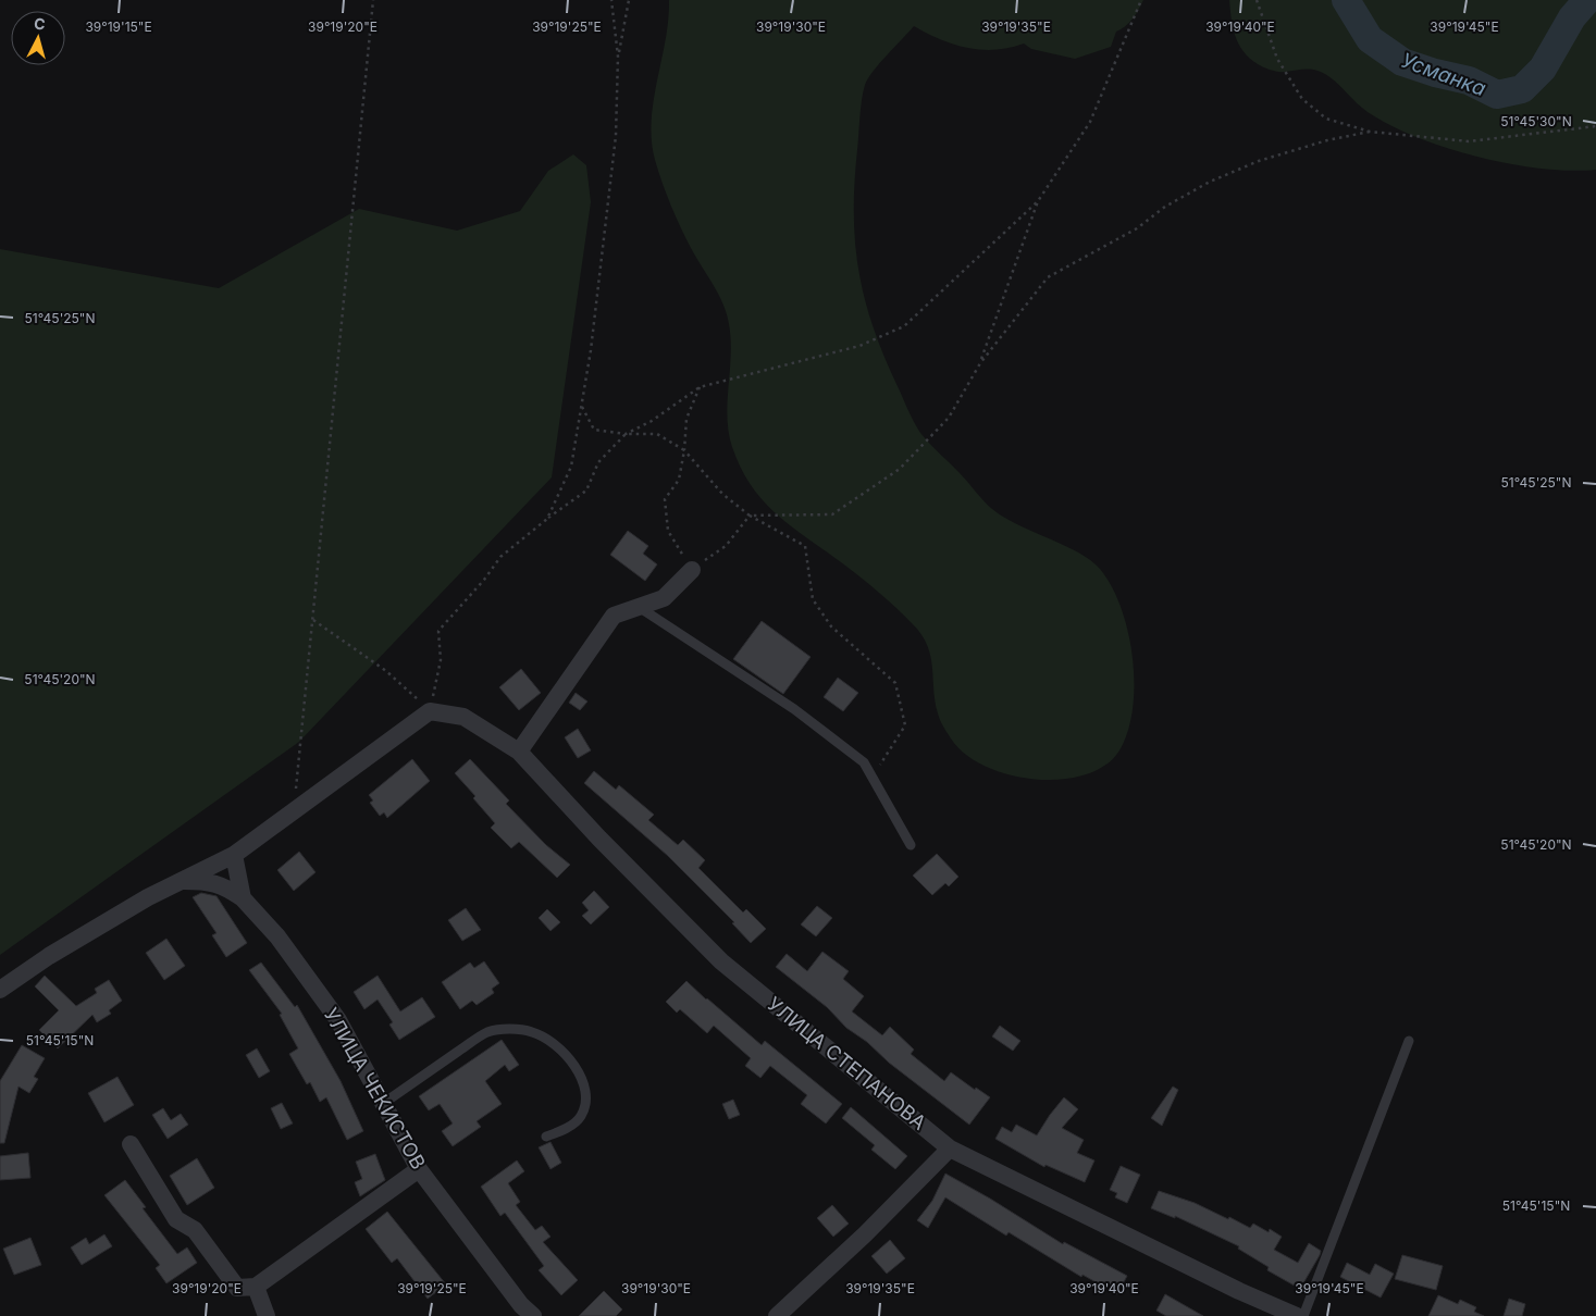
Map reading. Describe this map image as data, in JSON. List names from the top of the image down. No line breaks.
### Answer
{"streets":{"street":["УЛИЦА СТЕПАНОВА","УЛИЦА ЧЕКИСТОВ"]},"water":["Усманка"],"north":"top","coordinates":["39°19'15\"E","39°19'20\"E","39°19'25\"E","39°19'30\"E","39°19'35\"E","39°19'40\"E","39°19'45\"E","51°45'30\"N","51°45'25\"N","51°45'20\"N","51°45'15\"N"]}
